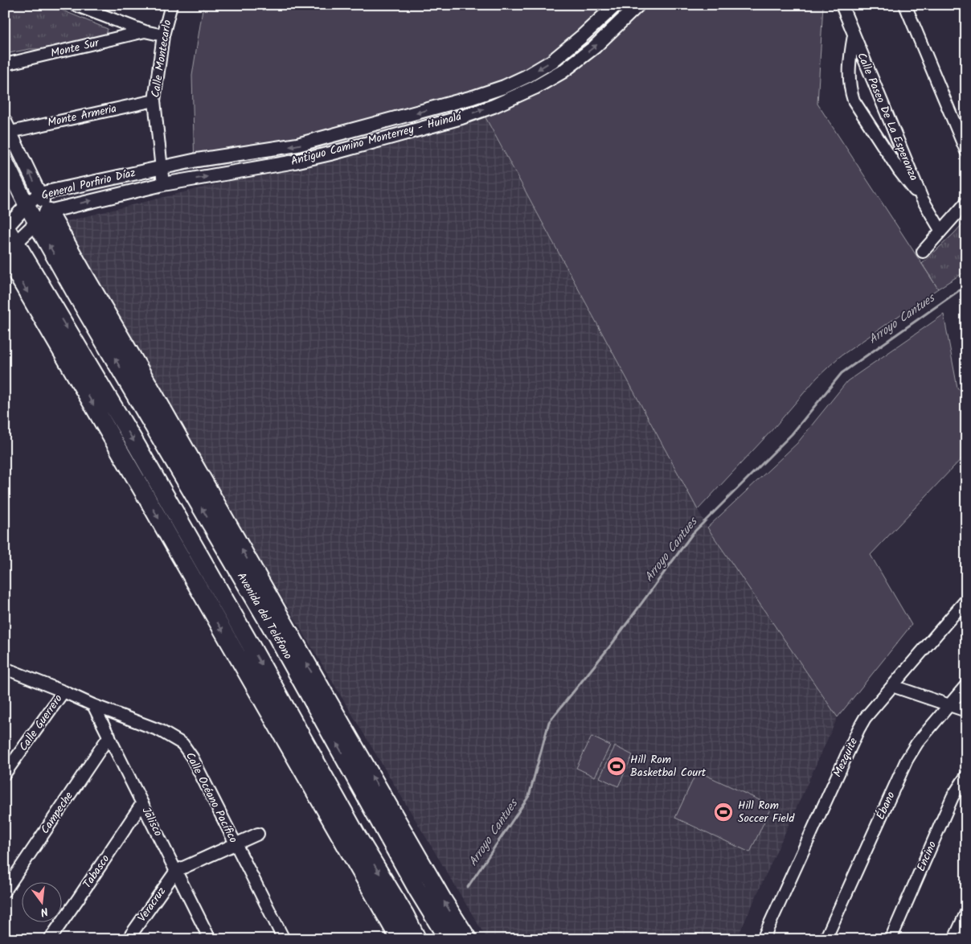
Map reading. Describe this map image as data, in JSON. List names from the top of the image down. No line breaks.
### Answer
{"streets":{"main road":["Avenida del Teléfono"],"street":["Monte Sur","Calle Montecarlo","Monte Armeria","Calle Paseo De La Esperanza","Antiguo Camino Monterrey - Huinalá","General Porfirio Díaz","Calle Guerrero","Mezquite","Calle Océano Pacífico","Ébano","Campeche","Jalisco","Encino","Tabasco","Veracruz"]},"crossings":[["Calle Montecarlo","Monte Armeria"],["Calle Montecarlo","Antiguo Camino Monterrey - Huinalá"],["Calle Montecarlo","General Porfirio Díaz"],["Antiguo Camino Monterrey - Huinalá","General Porfirio Díaz"],["Antiguo Camino Monterrey - Huinalá","Avenida del Teléfono"],["Calle Guerrero","Calle Océano Pacífico"],["Calle Océano Pacífico","Jalisco"],["Campeche","Jalisco"],["Jalisco","Tabasco"],["Jalisco","Veracruz"]],"water":["Arroyo Cantues"],"places":{"sports":["Hill Rom Basketbal Court","Hill Rom Soccer Field"]},"north":"bottom"}
